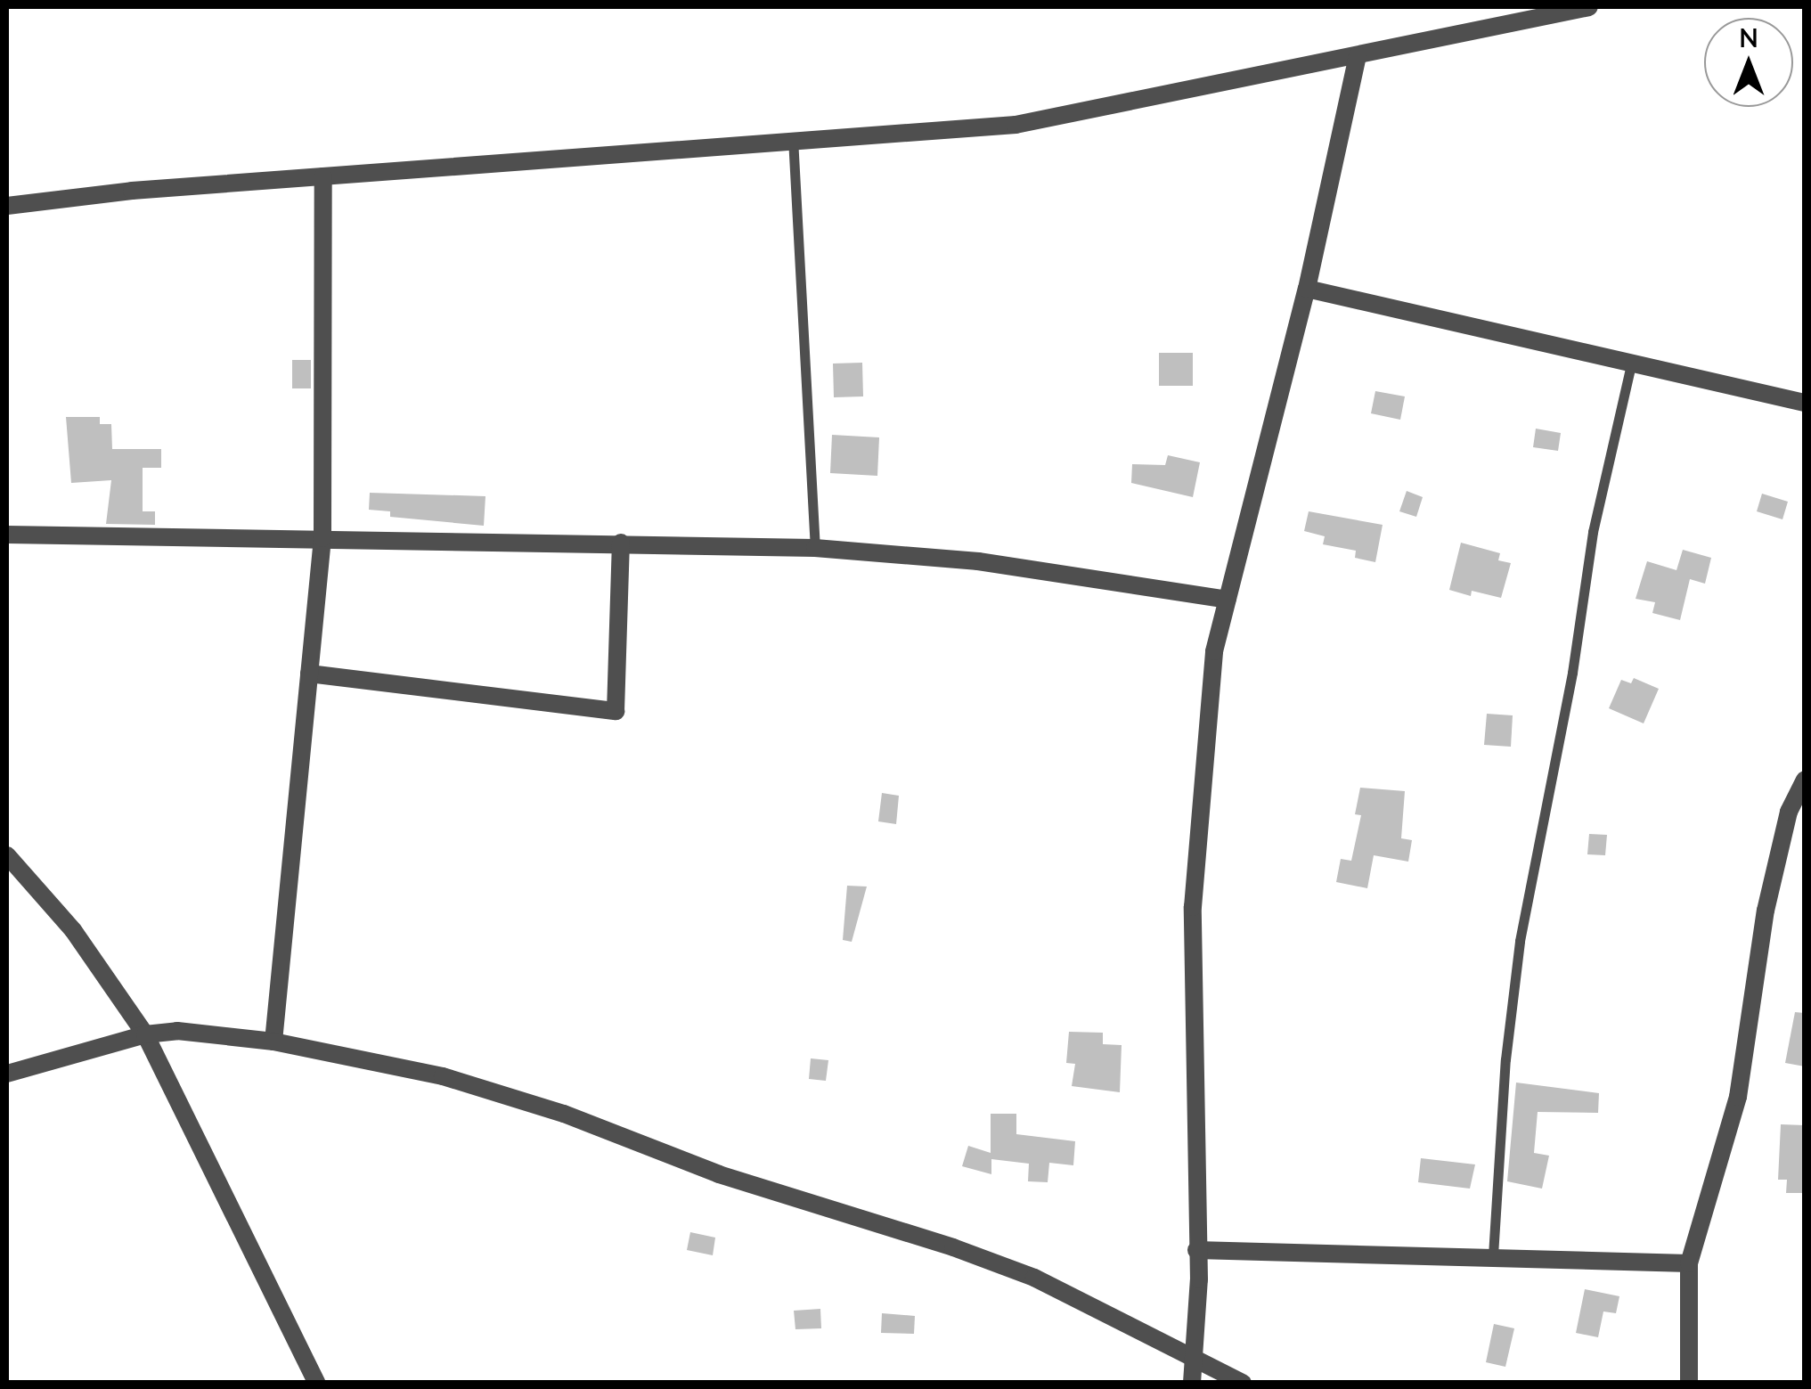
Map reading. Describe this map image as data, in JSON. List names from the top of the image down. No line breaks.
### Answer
{"north":"top"}
